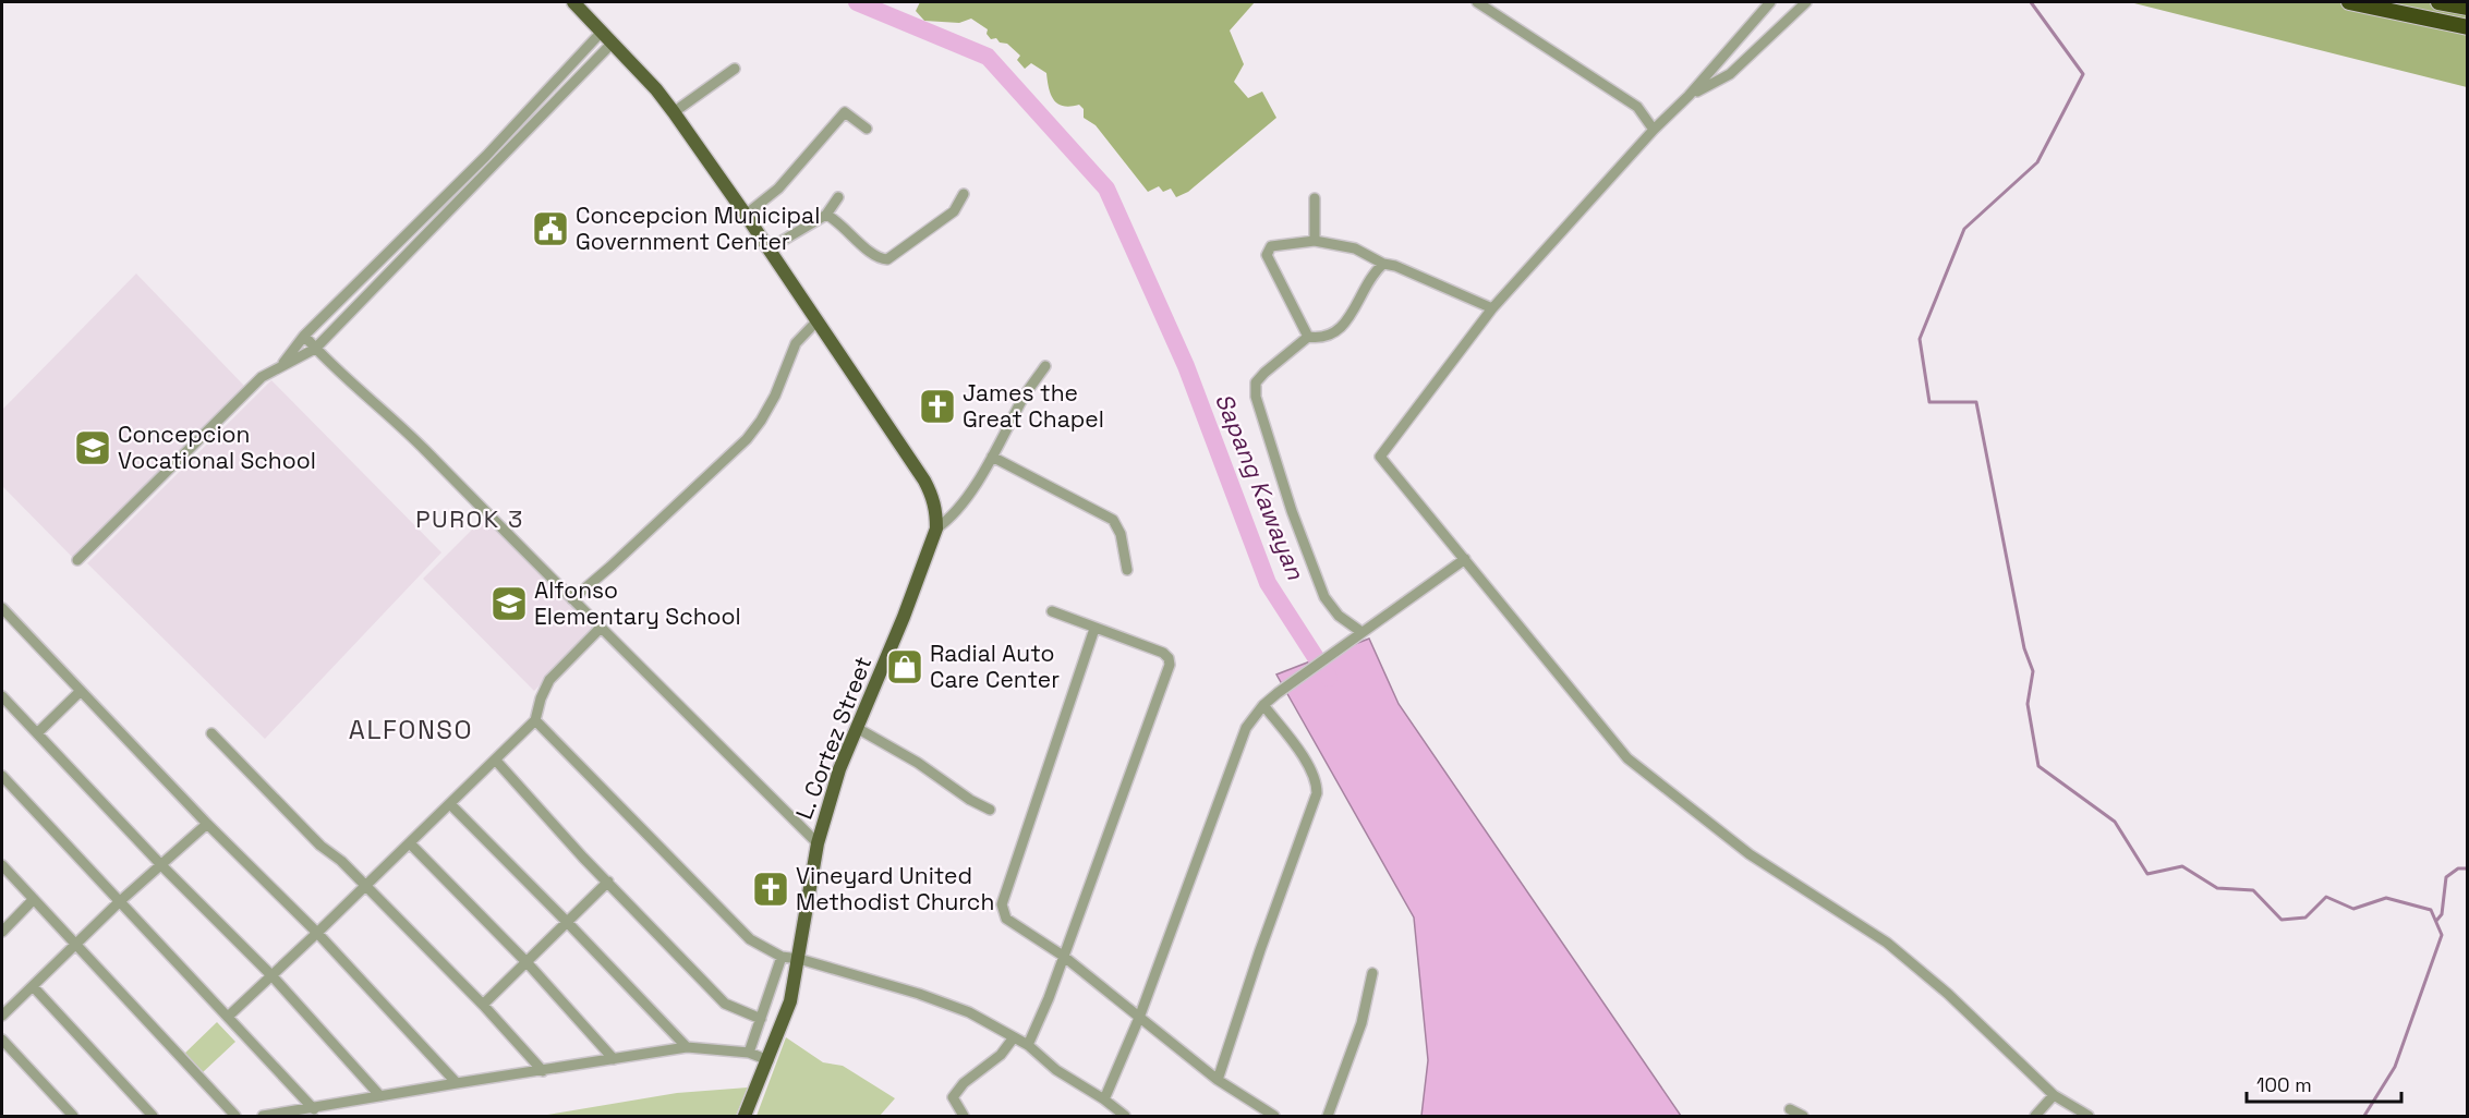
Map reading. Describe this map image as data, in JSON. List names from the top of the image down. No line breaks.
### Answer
{"streets":{"main road":["L. Cortez Street"]},"districts":["PUROK 3","ALFONSO"],"water":["Sapang Kawayan"],"places":{"public building":["Concepcion Municipal Government Center"],"church":["James the Great Chapel","Vineyard United Methodist Church"],"school or university":["Concepcion Vocational School","Alfonso Elementary School"],"shop":["Radial Auto Care Center"]},"scale_bar":"100 m"}
